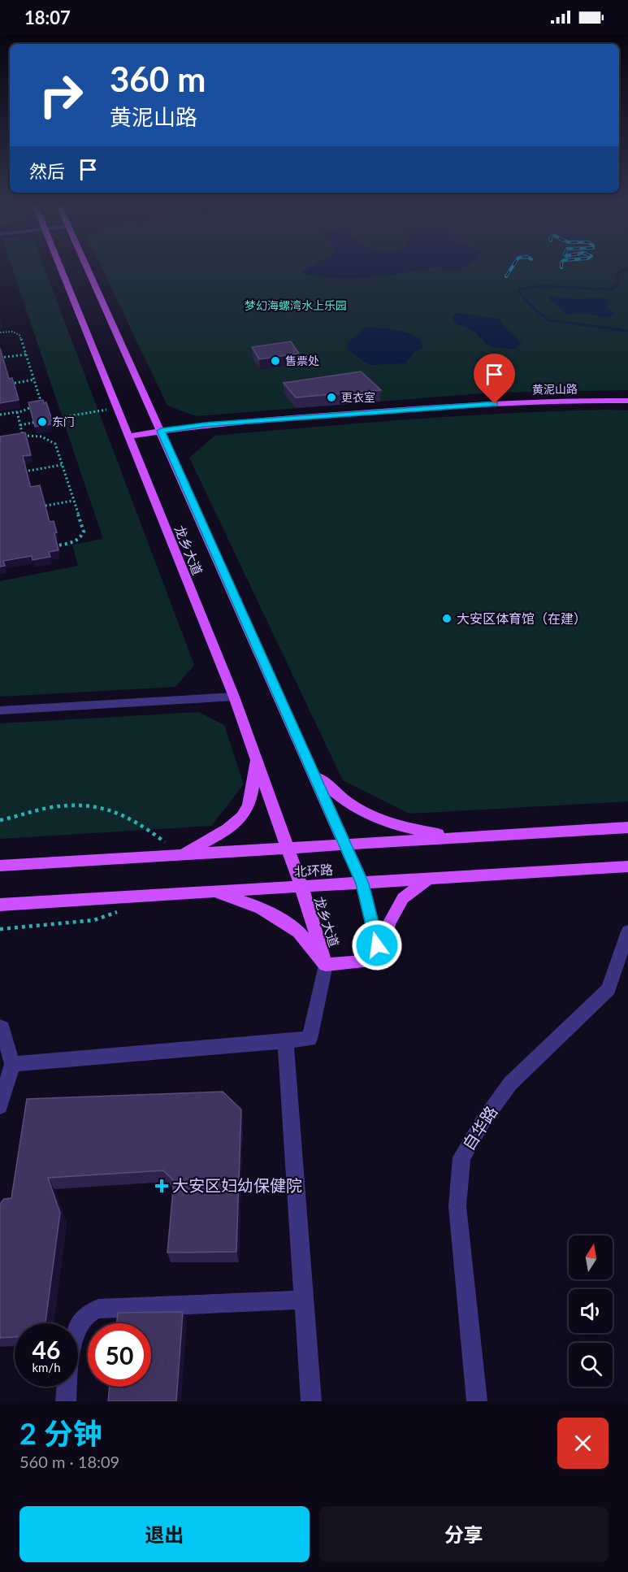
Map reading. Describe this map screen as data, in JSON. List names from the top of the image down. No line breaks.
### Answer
{"streets":{"main road":["黄泥山路","龙乡大道","北环路"],"street":["自华路"]},"crossings":[["黄泥山路","龙乡大道"],["龙乡大道","北环路"]],"parks":["梦幻海螺湾水上乐园"],"places":{"other":["售票处","更衣室","东门","大安区体育馆（在建）"],"health":["大安区妇幼保健院"]},"north":"top","page":{"status":"18:07","turn":["360 m","黄泥山路"],"then":"然后","speed":"46 km/h","limit":"50","heading":["2 分钟","560 m · 18:09"],"buttons":["退出","分享"]}}
